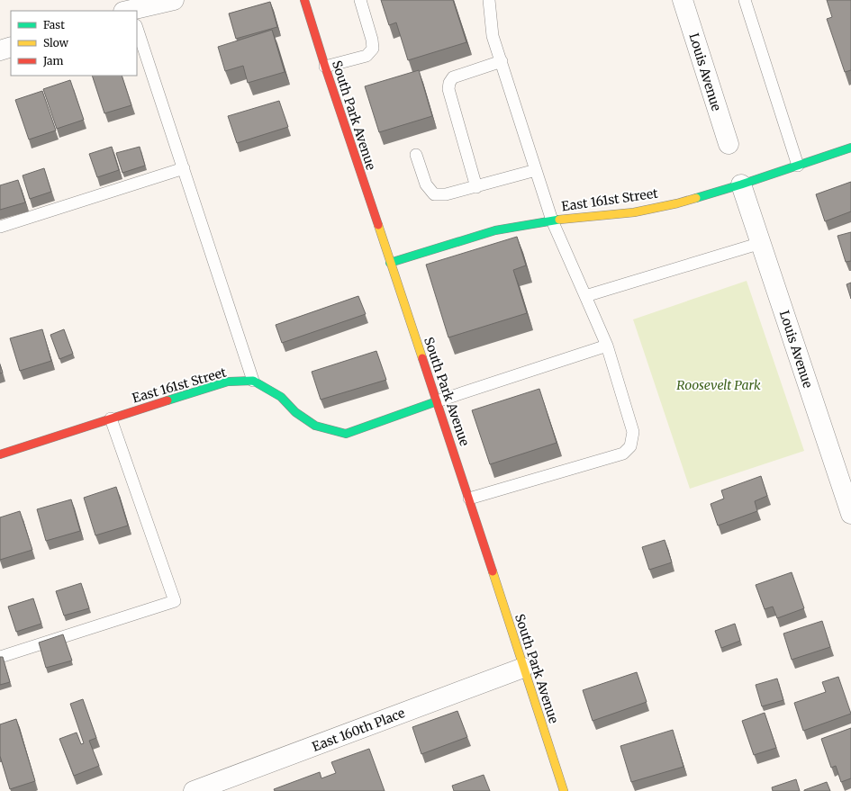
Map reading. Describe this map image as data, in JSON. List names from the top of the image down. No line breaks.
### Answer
{"streets":{"street":["Louis Avenue","South Park Avenue","East 161st Street","East 160th Place"]},"crossings":[["Louis Avenue","East 161st Street"],["South Park Avenue","East 161st Street"],["South Park Avenue","East 160th Place"]],"parks":["Roosevelt Park"],"legend":["Fast","Slow","Jam"]}
